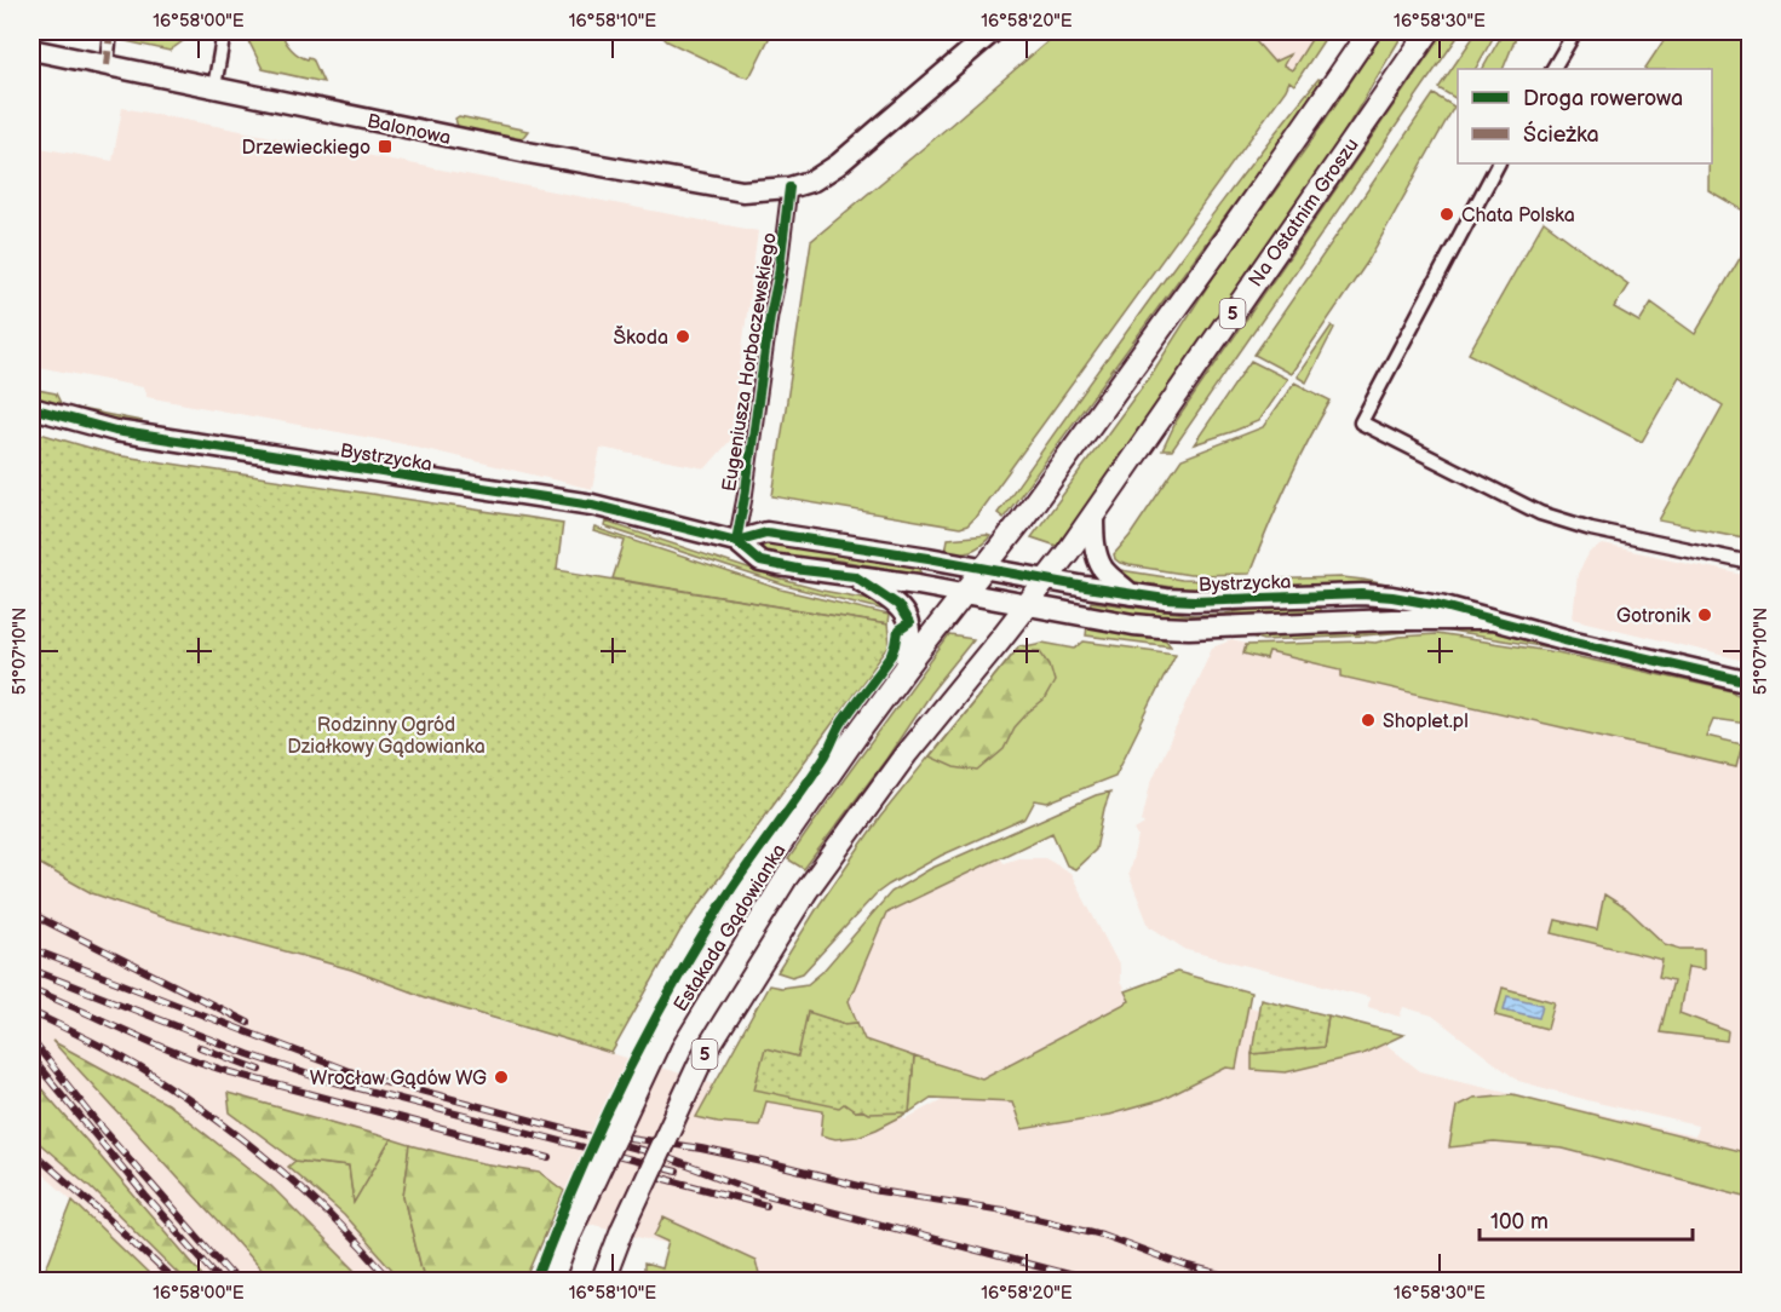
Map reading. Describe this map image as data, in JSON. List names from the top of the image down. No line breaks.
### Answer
{"streets":{"main road":["Na Ostatnim Groszu","5","Estakada Gądowianka"],"street":["Balonowa","Eugeniusza Horbaczewskiego","Bystrzycka"]},"crossings":[["Balonowa","Eugeniusza Horbaczewskiego"],["Na Ostatnim Groszu","5"],["Na Ostatnim Groszu","Bystrzycka"],["5","Bystrzycka"],["5","Estakada Gądowianka"],["Eugeniusza Horbaczewskiego","Bystrzycka"],["Bystrzycka","Estakada Gądowianka"]],"parks":["Rodzinny Ogród Działkowy Gądowianka"],"places":{"transit":["Drzewieckiego"],"other":["Chata Polska","Škoda","Gotronik","Shoplet.pl","Wrocław Gądów WG"]},"legend":["Droga rowerowa","Ścieżka"],"scale_bar":"100 m","coordinates":["16°58'00\"E","16°58'10\"E","16°58'20\"E","16°58'30\"E","51°07'10\"N"]}
